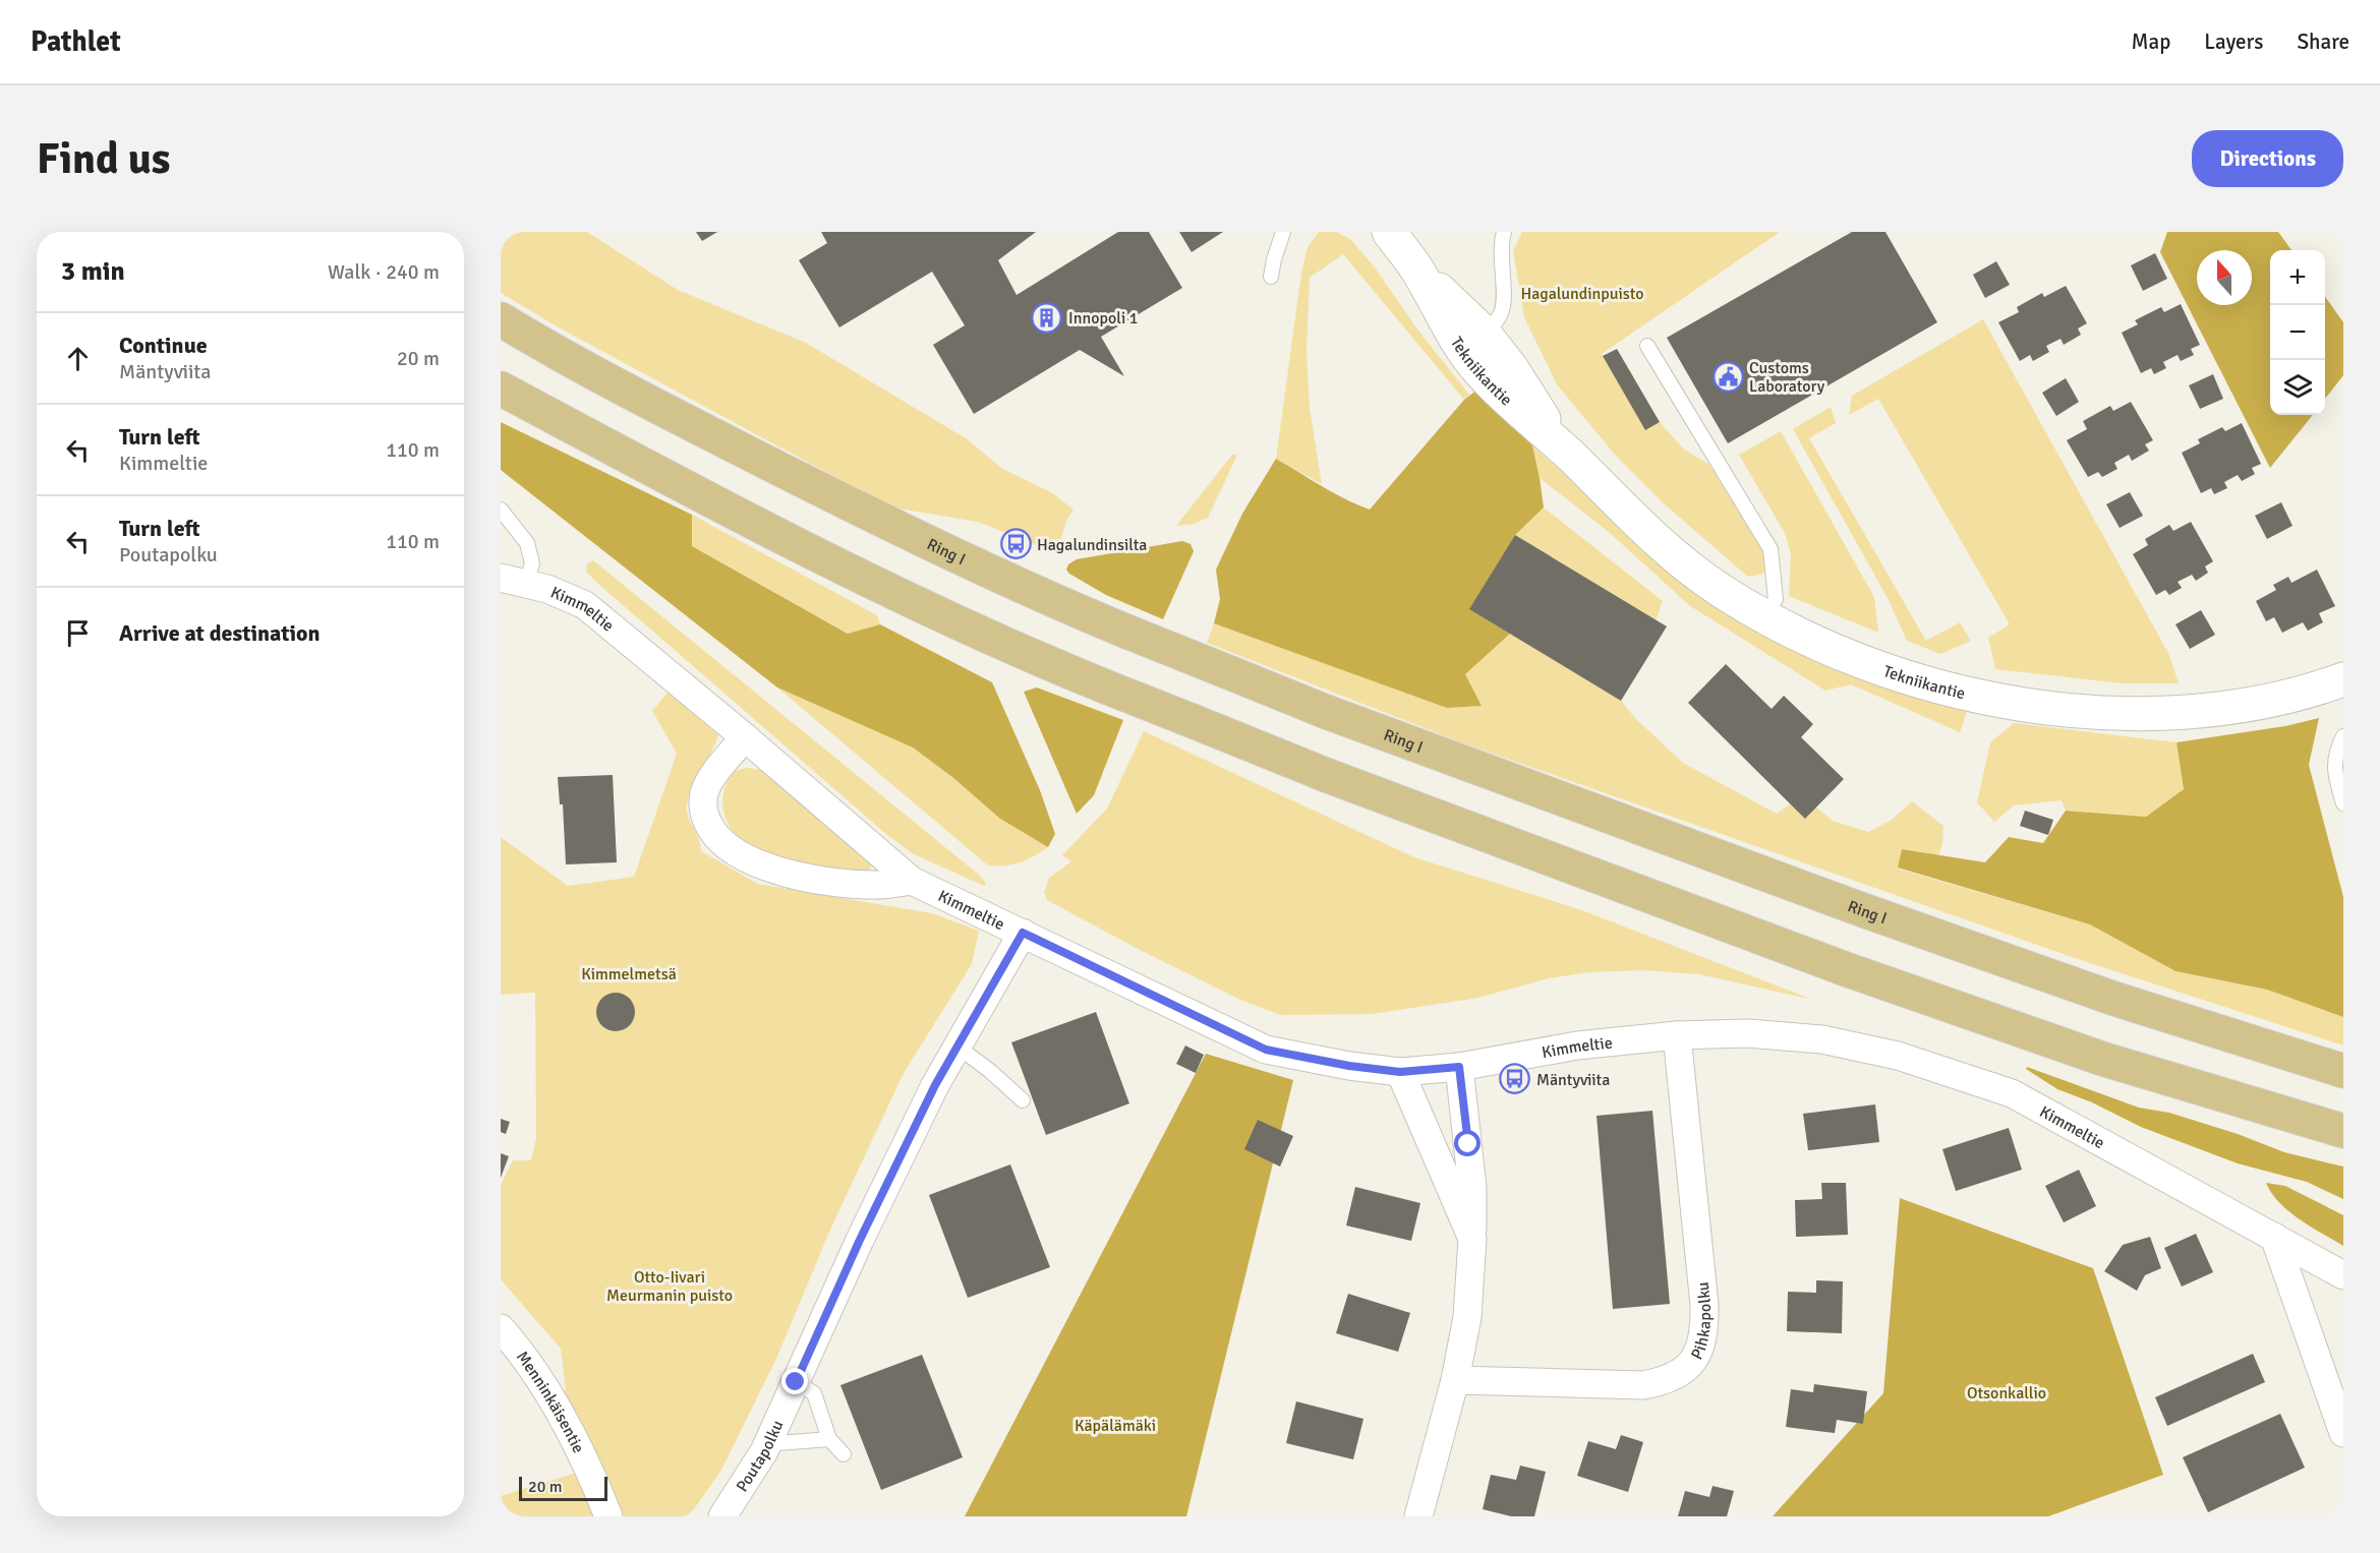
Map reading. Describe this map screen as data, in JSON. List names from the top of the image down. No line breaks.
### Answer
{"streets":{"highway":["Ring I"],"main road":["Tekniikantie"],"street":["Kimmeltie","Pihkapolku","Menninkäisentie","Poutapolku"]},"crossings":[["Kimmeltie","Pihkapolku"],["Kimmeltie","Poutapolku"]],"parks":["Hagalundinpuisto","Kimmelmetsä","Otto-Iivari Meurmanin puisto","Otsonkallio","Käpälämäki"],"places":{"building":["Innopoli 1"],"public building":["Customs Laboratory"],"bus stop":["Hagalundinsilta","Mäntyviita"]},"scale_bar":"20 m","north":"top","page":{"header":"Pathlet","nav":["Map","Layers","Share"],"buttons":"Directions","title":"Find us","heading":["3 min","Walk · 240 m"],"map_buttons":["+","−"],"list":[["Continue","Mäntyviita","20 m"],["Turn left","Kimmeltie","110 m"],["Turn left","Poutapolku","110 m"],"Arrive at destination"],"scale":"20 m"}}
